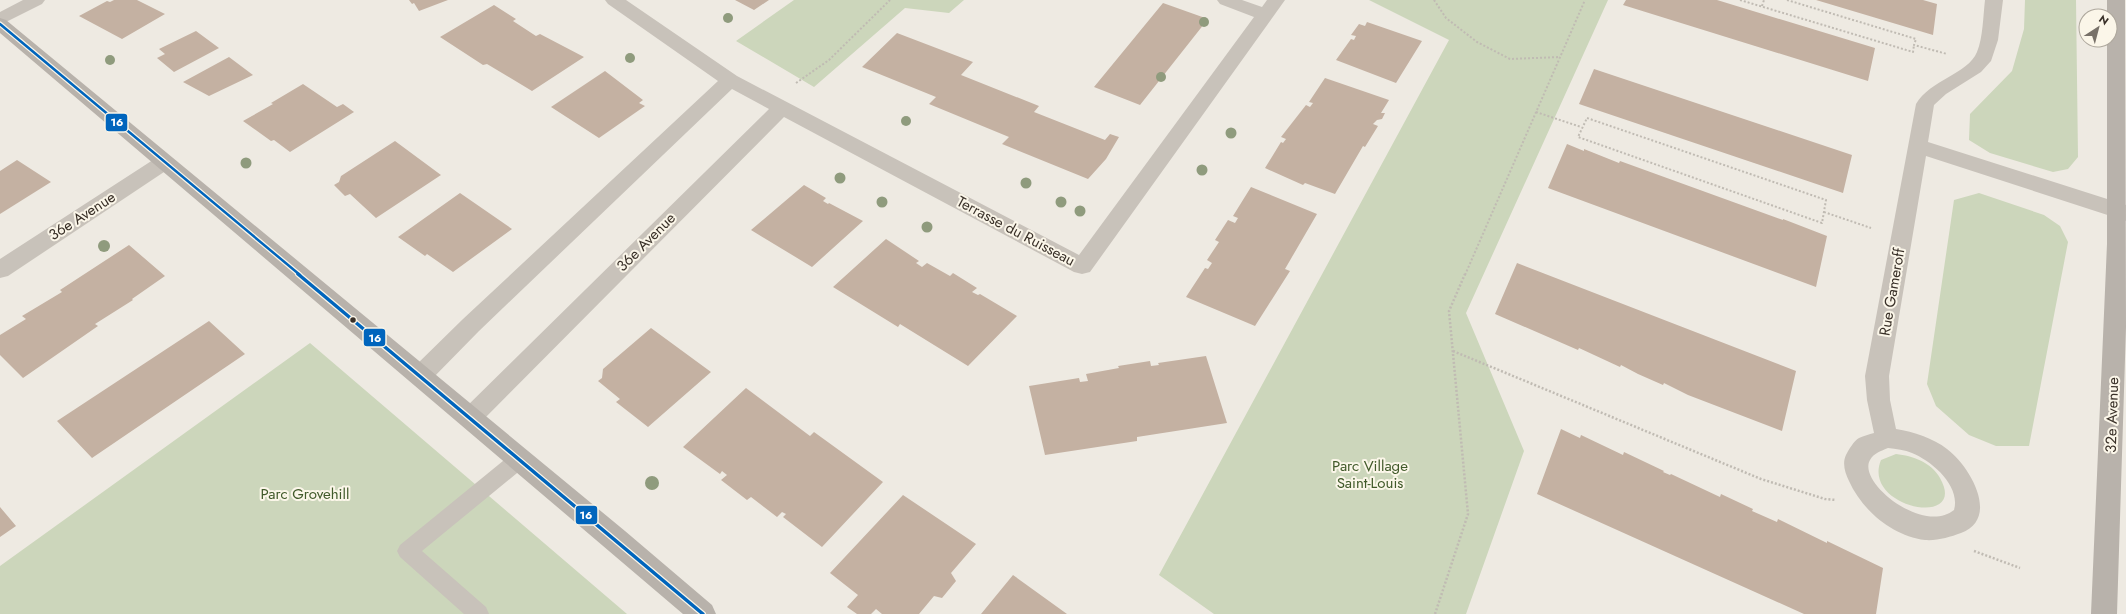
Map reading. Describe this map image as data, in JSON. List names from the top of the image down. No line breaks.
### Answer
{"streets":{"street":["36e Avenue","Terrasse du Ruisseau","Rue Gameroff","32e Avenue"]},"crossings":[["36e Avenue","Terrasse du Ruisseau"]],"parks":["Parc Village Saint-Louis","Parc Grovehill"],"lines":["transit line 16"],"north":"top right"}
